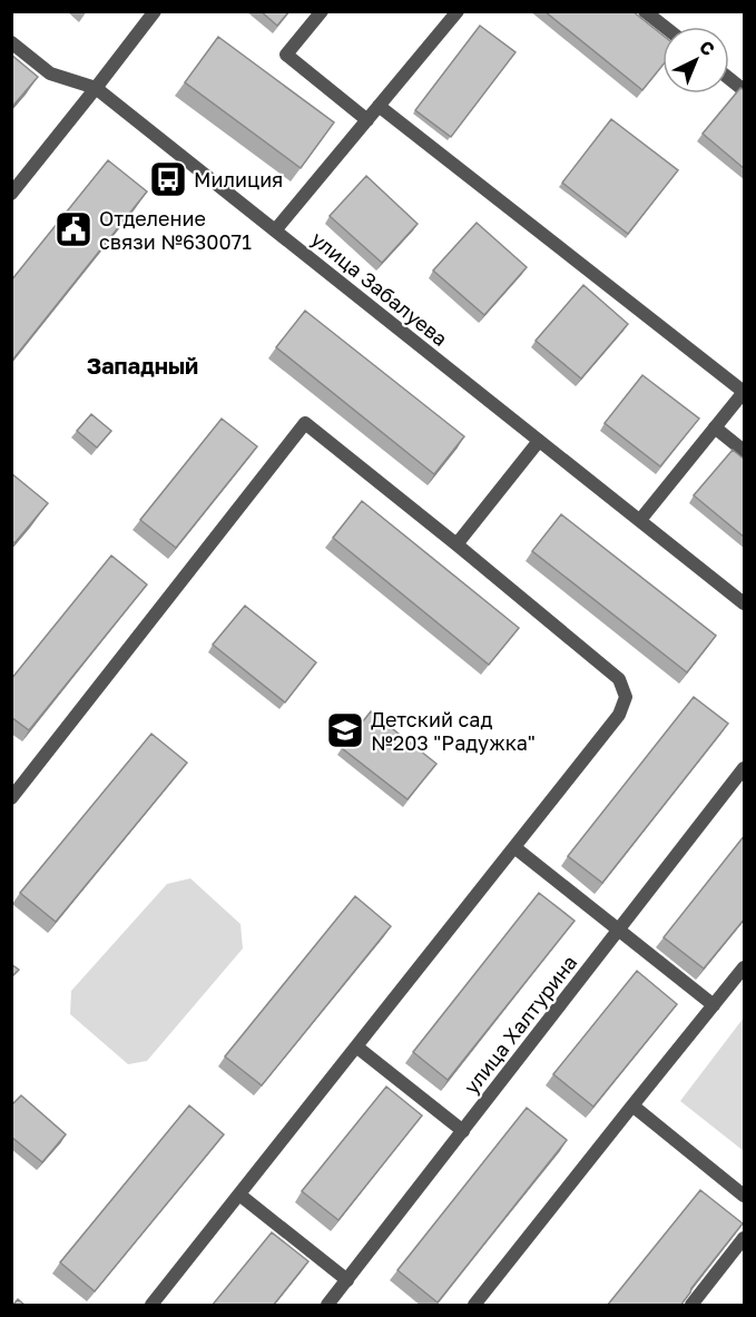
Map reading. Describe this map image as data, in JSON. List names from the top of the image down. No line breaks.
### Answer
{"streets":{"street":["улица Забалуева","улица Халтурина"]},"districts":["Западный"],"places":{"bus stop":["Милиция"],"public building":["Отделение связи №630071"],"school or university":["Детский сад №203 \"Радужка\""]},"north":"top right"}
